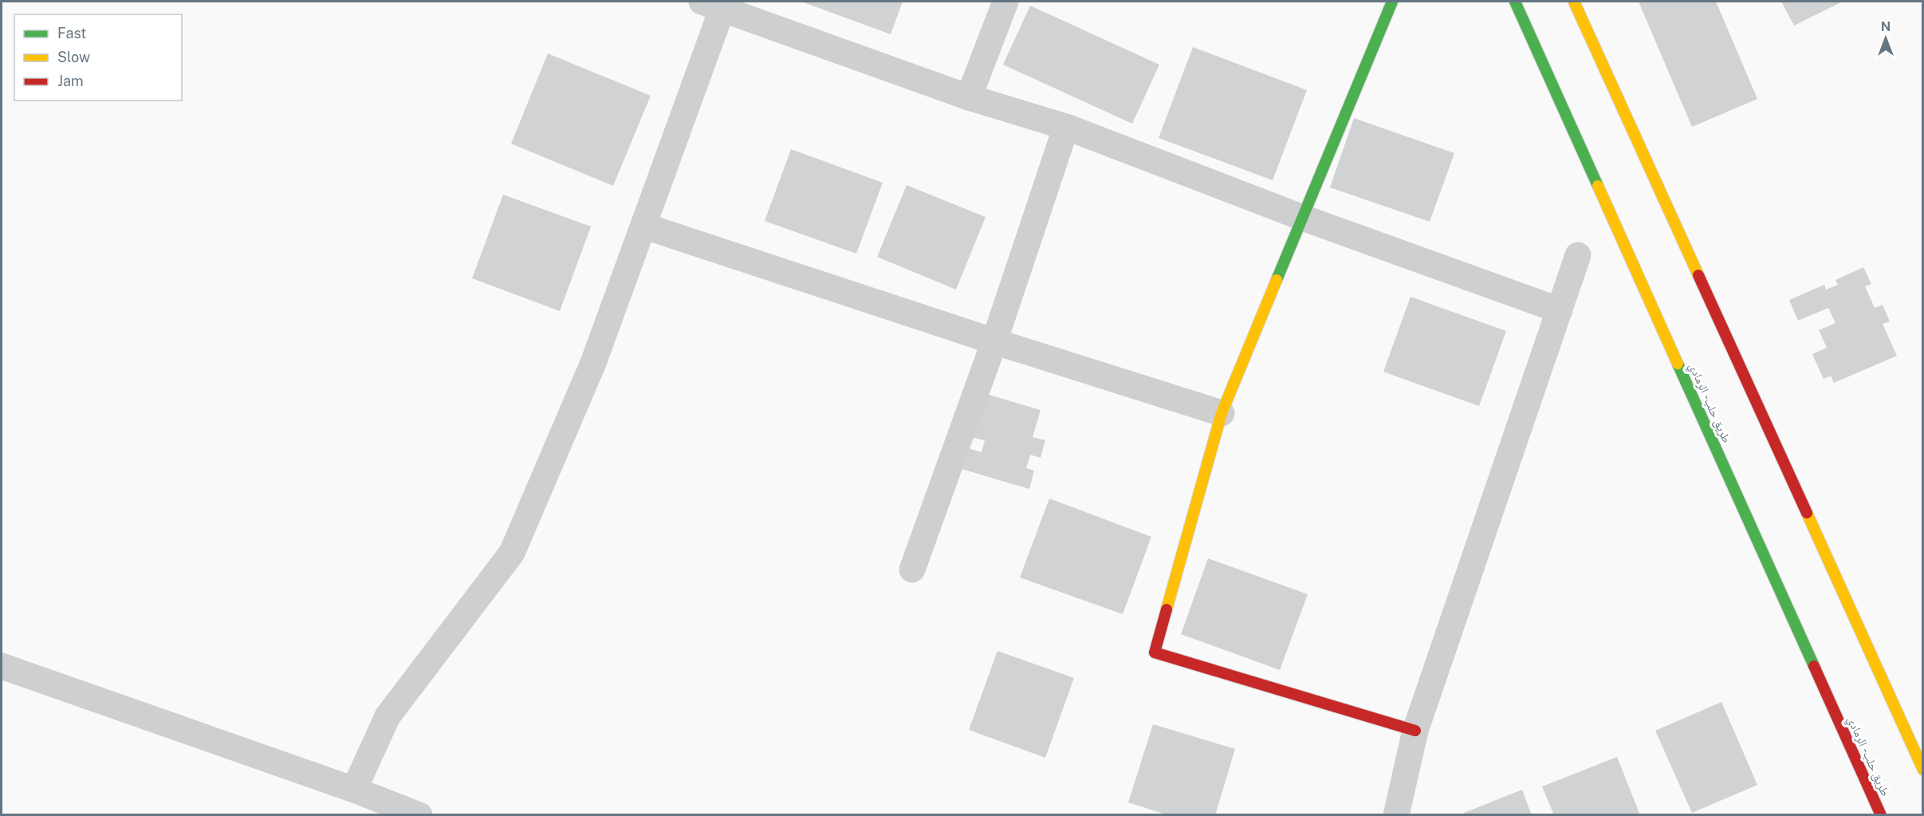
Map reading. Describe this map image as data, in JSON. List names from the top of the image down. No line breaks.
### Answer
{"streets":{"main road":["طريق حلب - الرمادي"]},"legend":["Fast","Slow","Jam"],"north":"top"}
